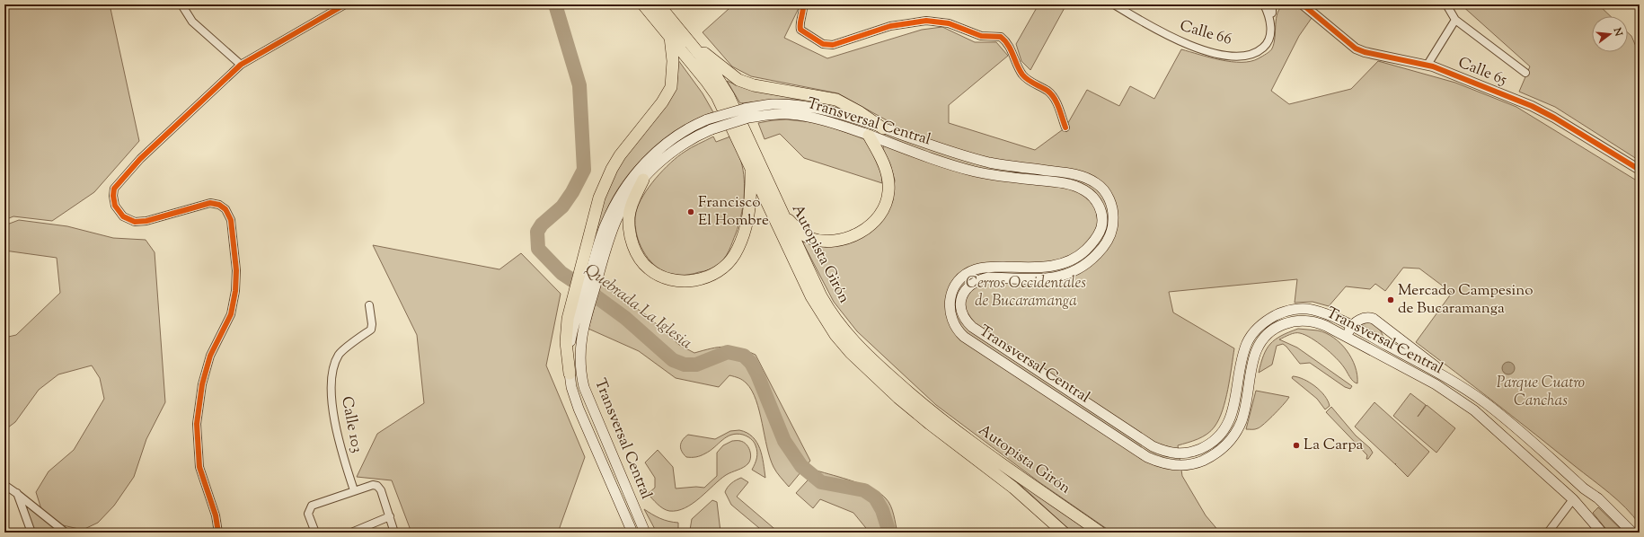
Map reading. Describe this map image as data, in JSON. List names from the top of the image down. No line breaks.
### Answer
{"streets":{"highway":["Autopista Girón"],"main road":["Transversal Central"],"street":["Calle 66","Calle 65","Calle 103"]},"water":["Quebrada La Iglesia"],"parks":["Cerros Occidentales de Bucaramanga","Parque Cuatro Canchas"],"places":["Francisco El Hombre","Mercado Campesino de Bucaramanga","La Carpa"],"north":"right"}
